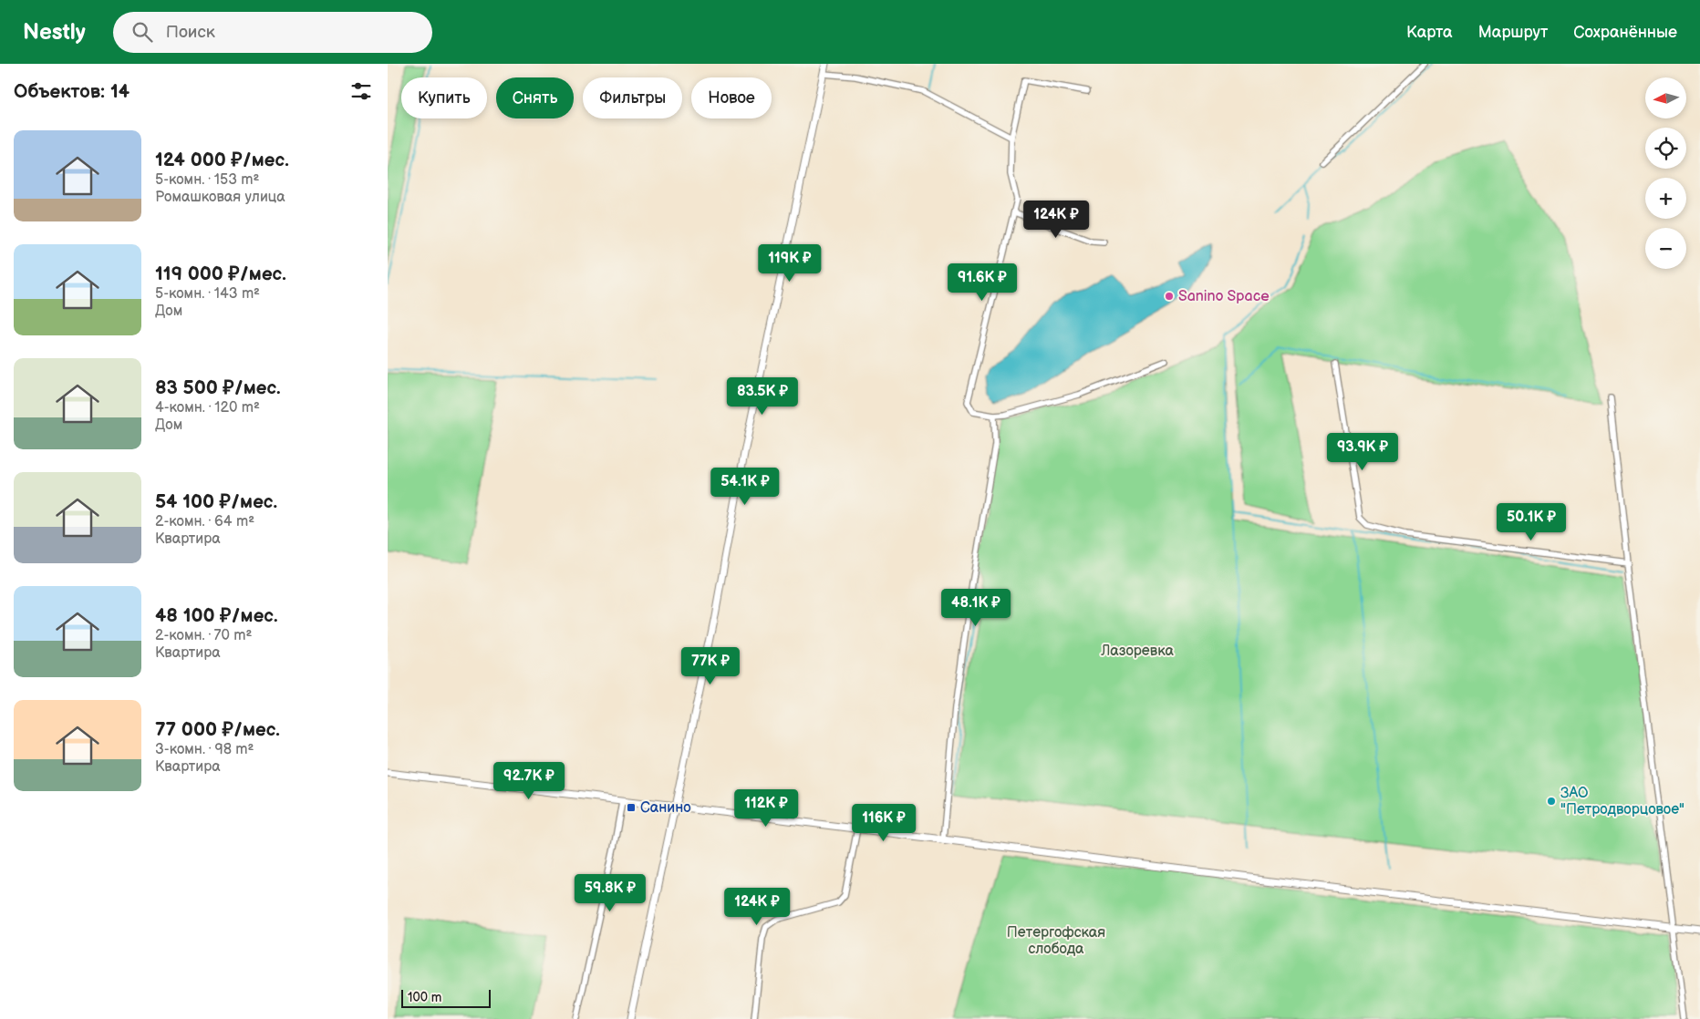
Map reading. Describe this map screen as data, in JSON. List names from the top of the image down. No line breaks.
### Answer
{"parks":["Лазоревка","Петергофская слобода"],"places":{"other":["Sanino Space","ЗАО \"Петродворцовое\""],"transit":["Санино"]},"scale_bar":"100 m","north":"left","page":{"header":"Nestly","search":"Поиск","nav":["Карта","Маршрут","Сохранённые"],"heading":"Объектов: 14","map_buttons":["+","−"],"chip":["Купить","Снять","Фильтры","Новое"],"list":[{"name":"124 000 ₽/мес.","note":"5-комн. · 153 m² · Ромашковая улица"},{"name":"119 000 ₽/мес.","note":"5-комн. · 143 m² · Дом"},{"name":"83 500 ₽/мес.","note":"4-комн. · 120 m² · Дом"},{"name":"54 100 ₽/мес.","note":"2-комн. · 64 m² · Квартира"},{"name":"48 100 ₽/мес.","note":"2-комн. · 70 m² · Квартира"},{"name":"77 000 ₽/мес.","note":"3-комн. · 98 m² · Квартира"}],"price":["124K ₽","119K ₽","91.6K ₽","83.5K ₽","93.9K ₽","54.1K ₽","50.1K ₽","48.1K ₽","77K ₽","92.7K ₽","112K ₽","116K ₽","59.8K ₽","124K ₽"],"scale":"100 m"}}
